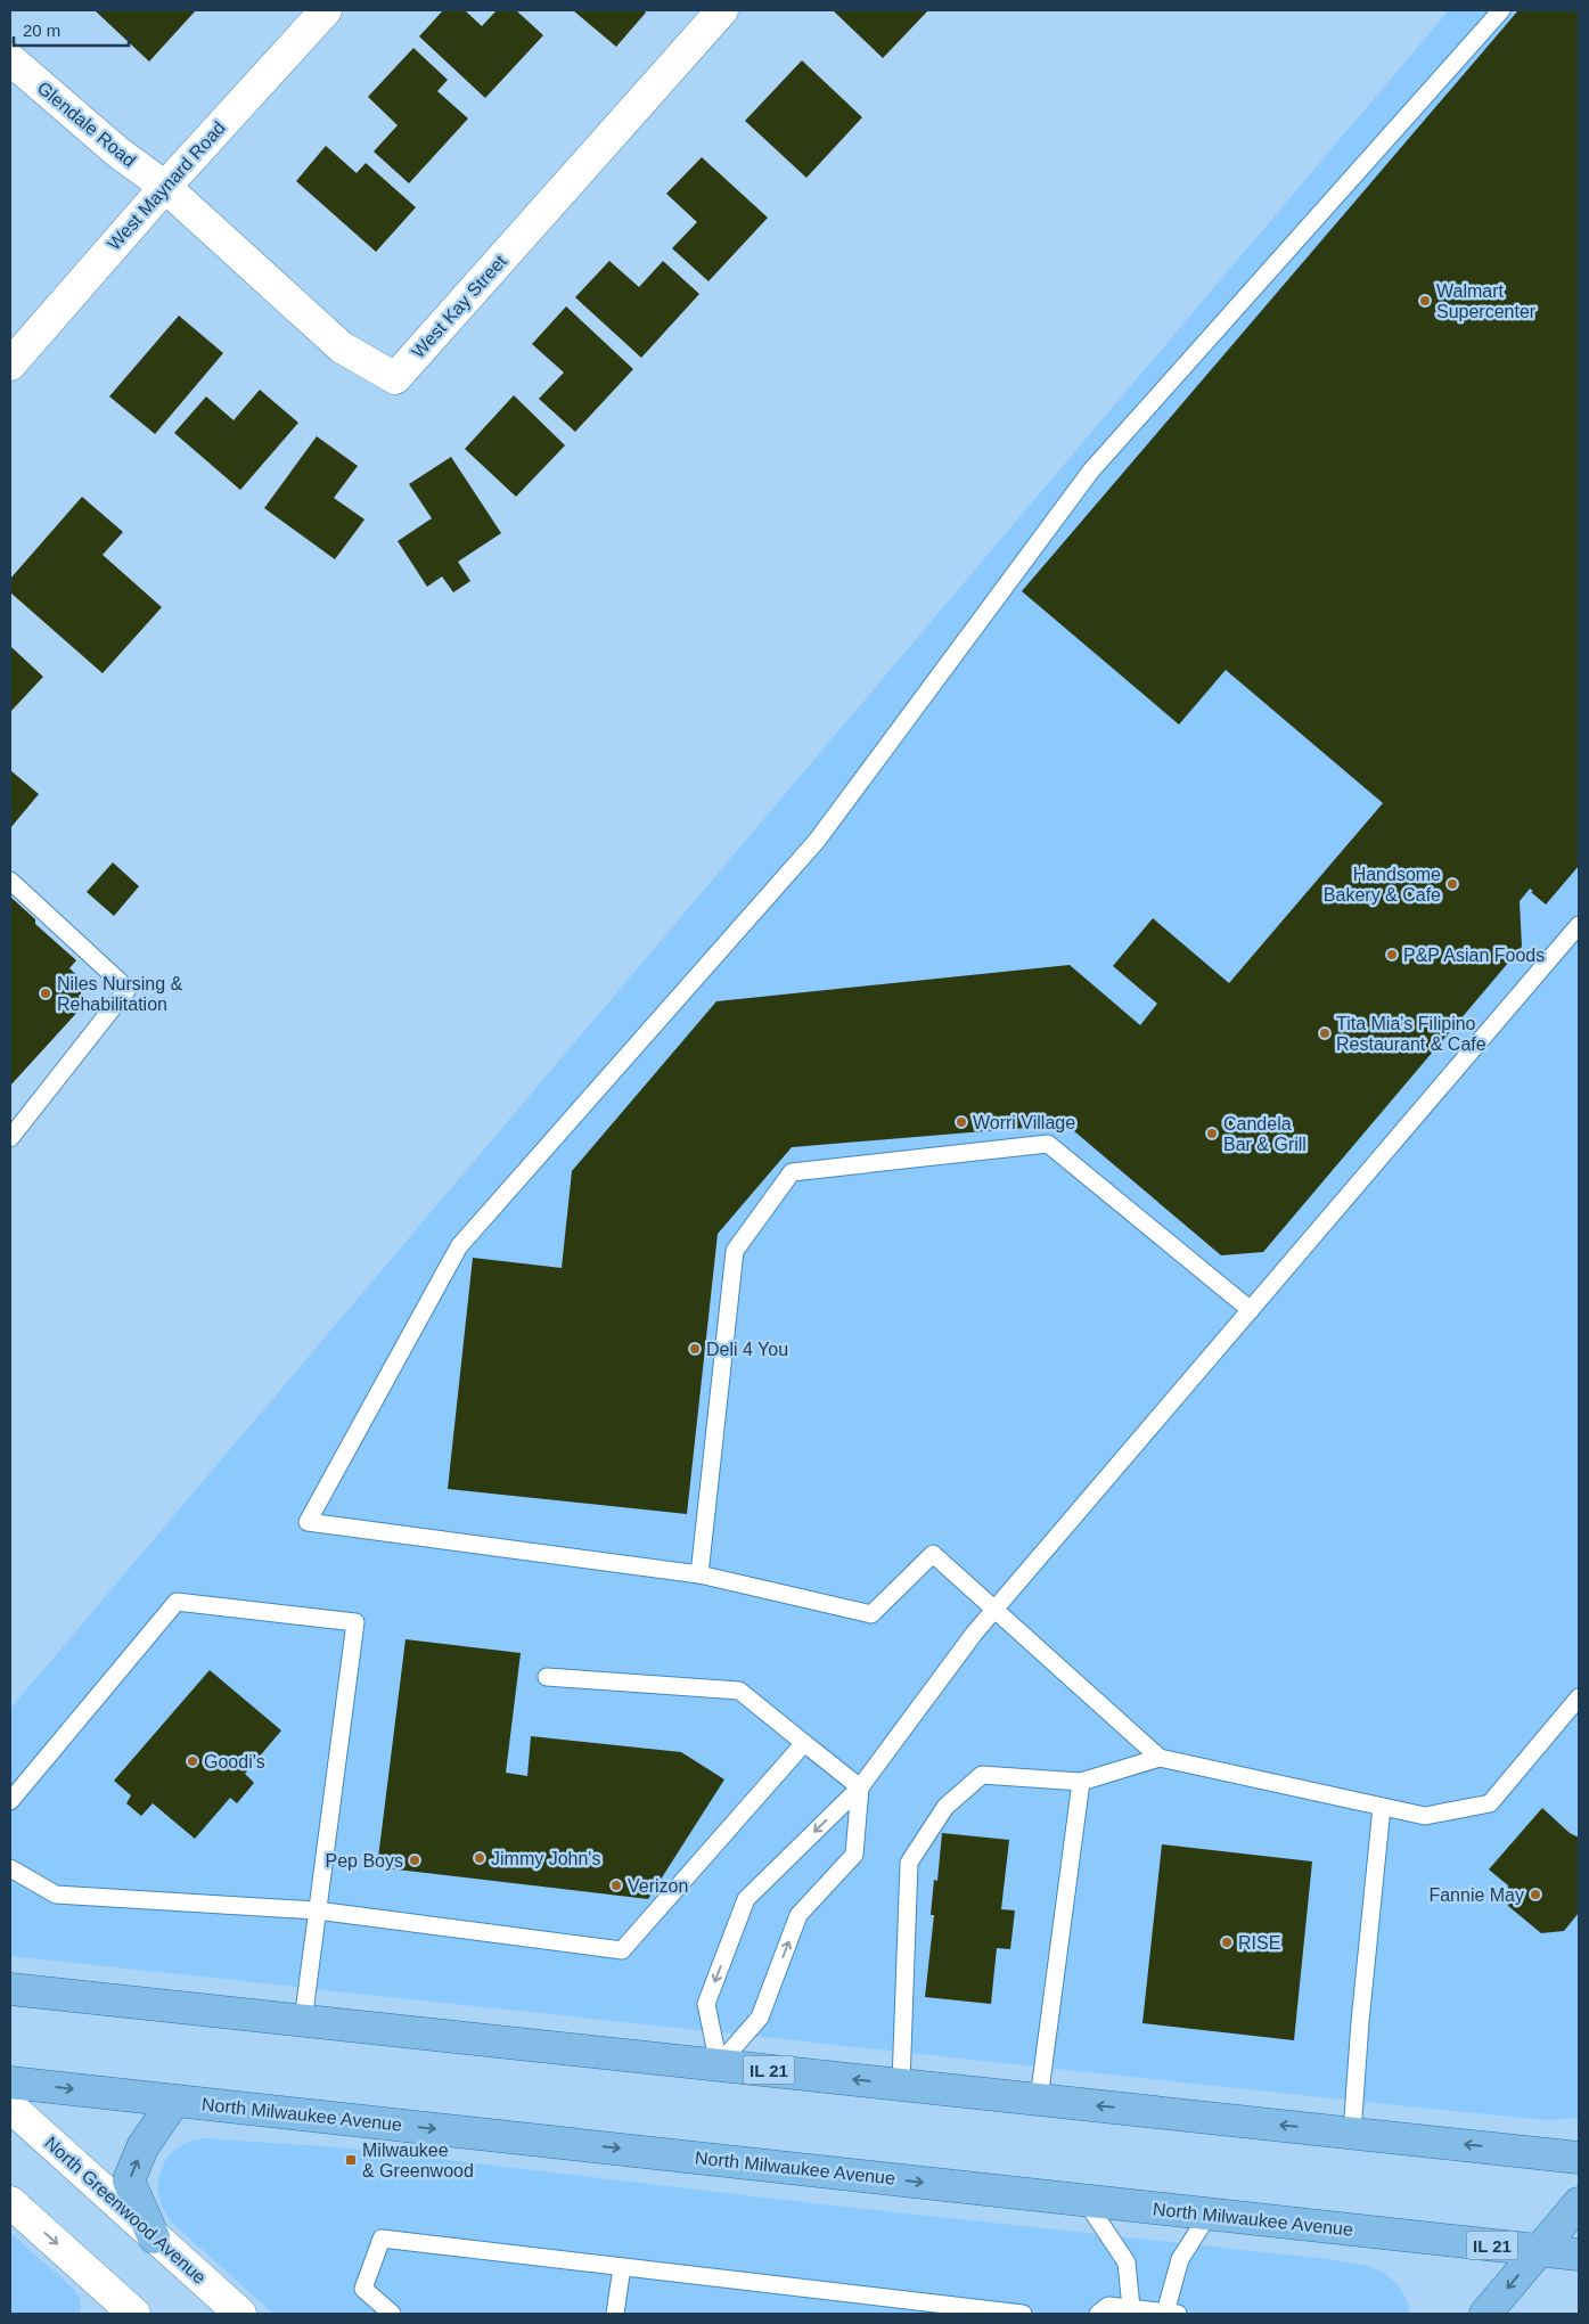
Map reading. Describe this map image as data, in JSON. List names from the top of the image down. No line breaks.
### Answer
{"streets":{"main road":["IL 21","North Milwaukee Avenue"],"street":["Glendale Road","West Maynard Road","West Kay Street","North Greenwood Avenue"]},"crossings":[["Glendale Road","West Maynard Road"],["Glendale Road","West Kay Street"],["West Maynard Road","West Kay Street"]],"places":{"other":["Walmart Supercenter","Handsome Bakery & Cafe","P&P Asian Foods","Niles Nursing & Rehabilitation","Tita Mia's Filipino Restaurant & Cafe","Worri Village","Candela Bar & Grill","Deli 4 You","Goodi's","Jimmy John's","Pep Boys","Verizon","Fannie May","RISE"],"transit":["Milwaukee & Greenwood"]},"scale_bar":"20 m"}
